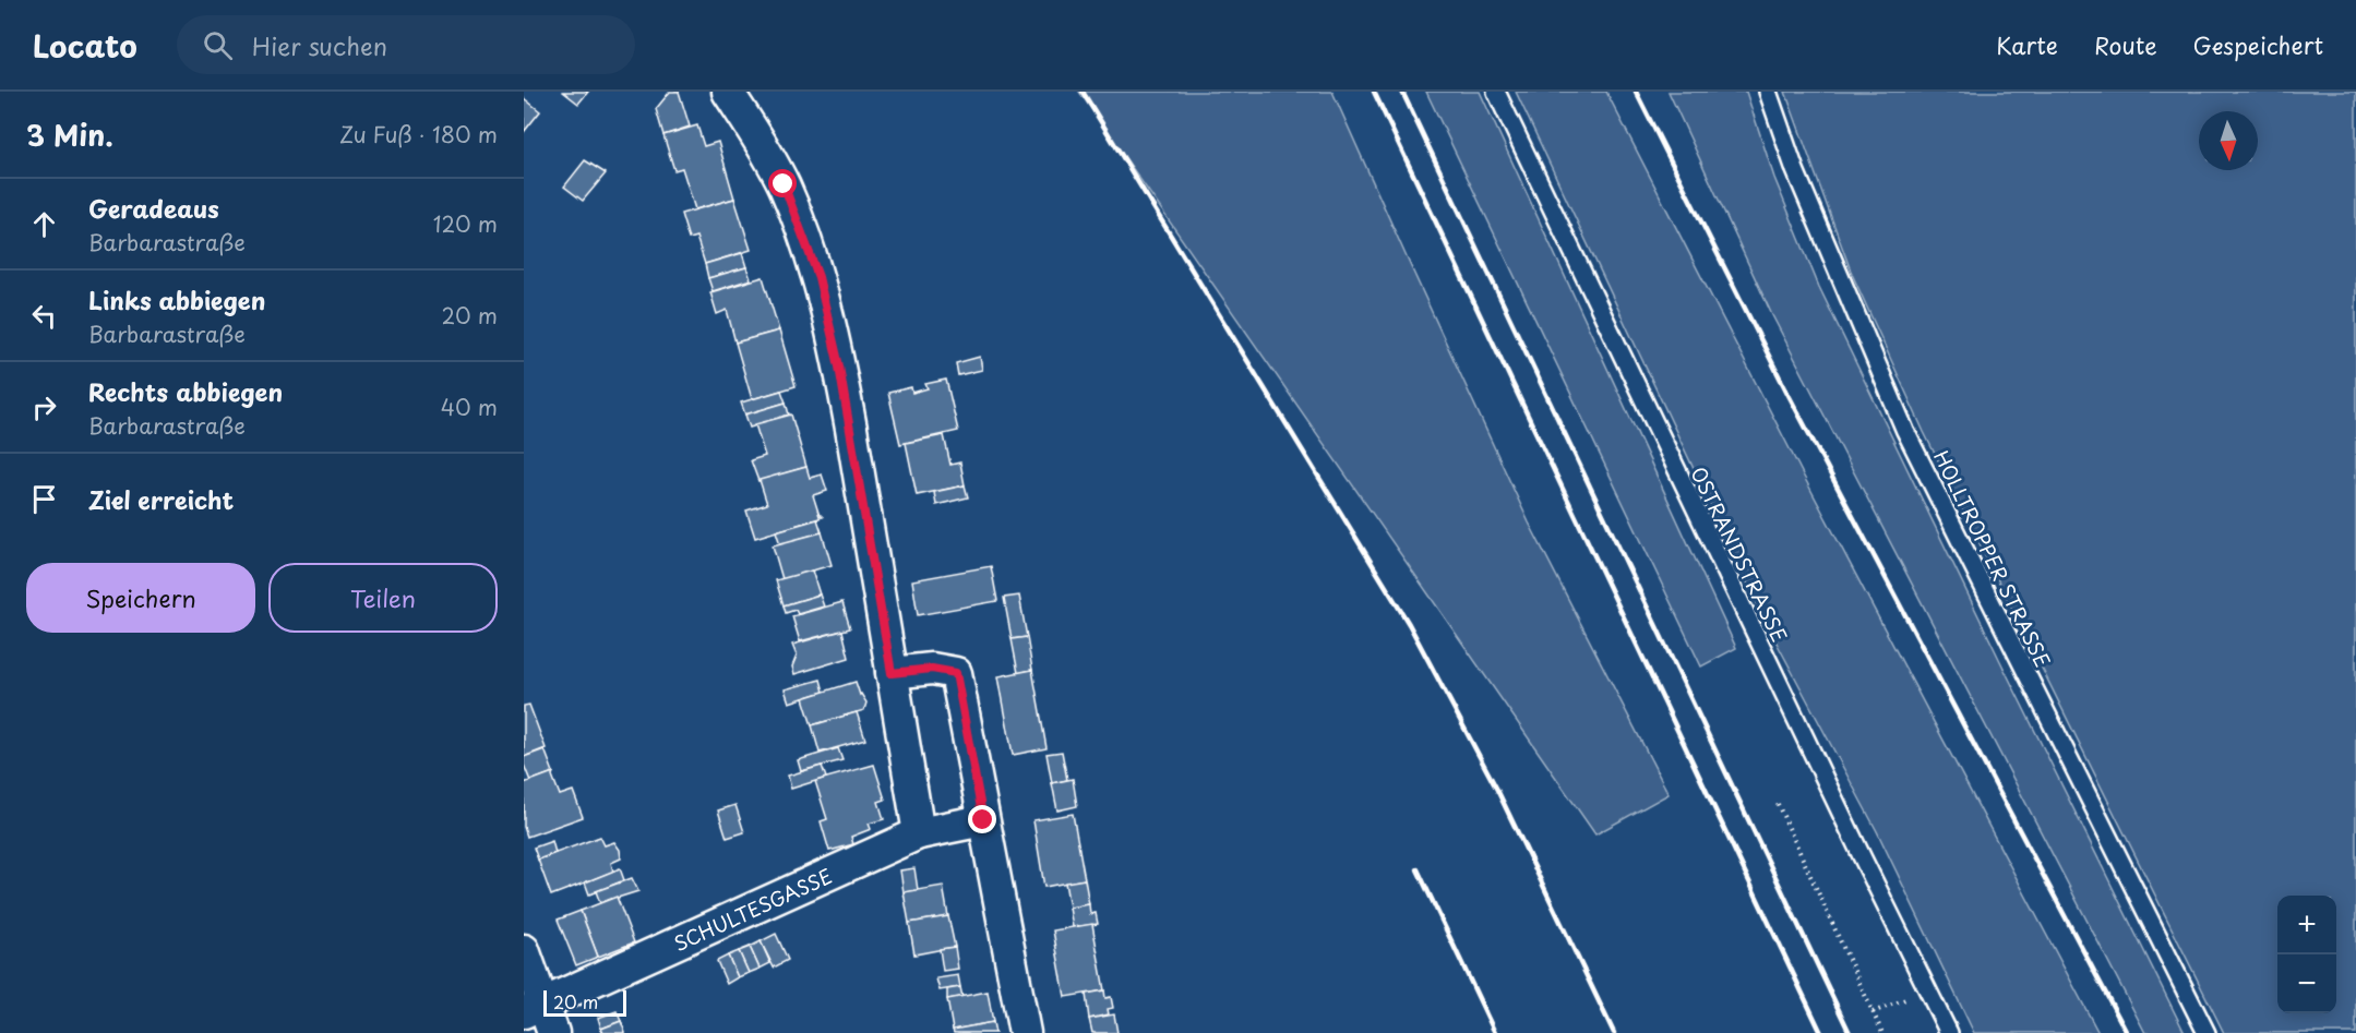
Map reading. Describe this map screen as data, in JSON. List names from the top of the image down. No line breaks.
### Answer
{"streets":{"street":["SCHULTESGASSE"],"lane":["OSTRANDSTRASSE","HOLLTROPPER STRASSE"]},"scale_bar":"20 m","north":"bottom","page":{"header":"Locato","search":"Hier suchen","nav":["Karte","Route","Gespeichert"],"heading":["3 Min.","Zu Fuß · 180 m"],"list":[["Geradeaus","Barbarastraße","120 m"],["Links abbiegen","Barbarastraße","20 m"],["Rechts abbiegen","Barbarastraße","40 m"],"Ziel erreicht"],"buttons":["Speichern","Teilen"],"map_buttons":["+","−"],"scale":"20 m"}}
